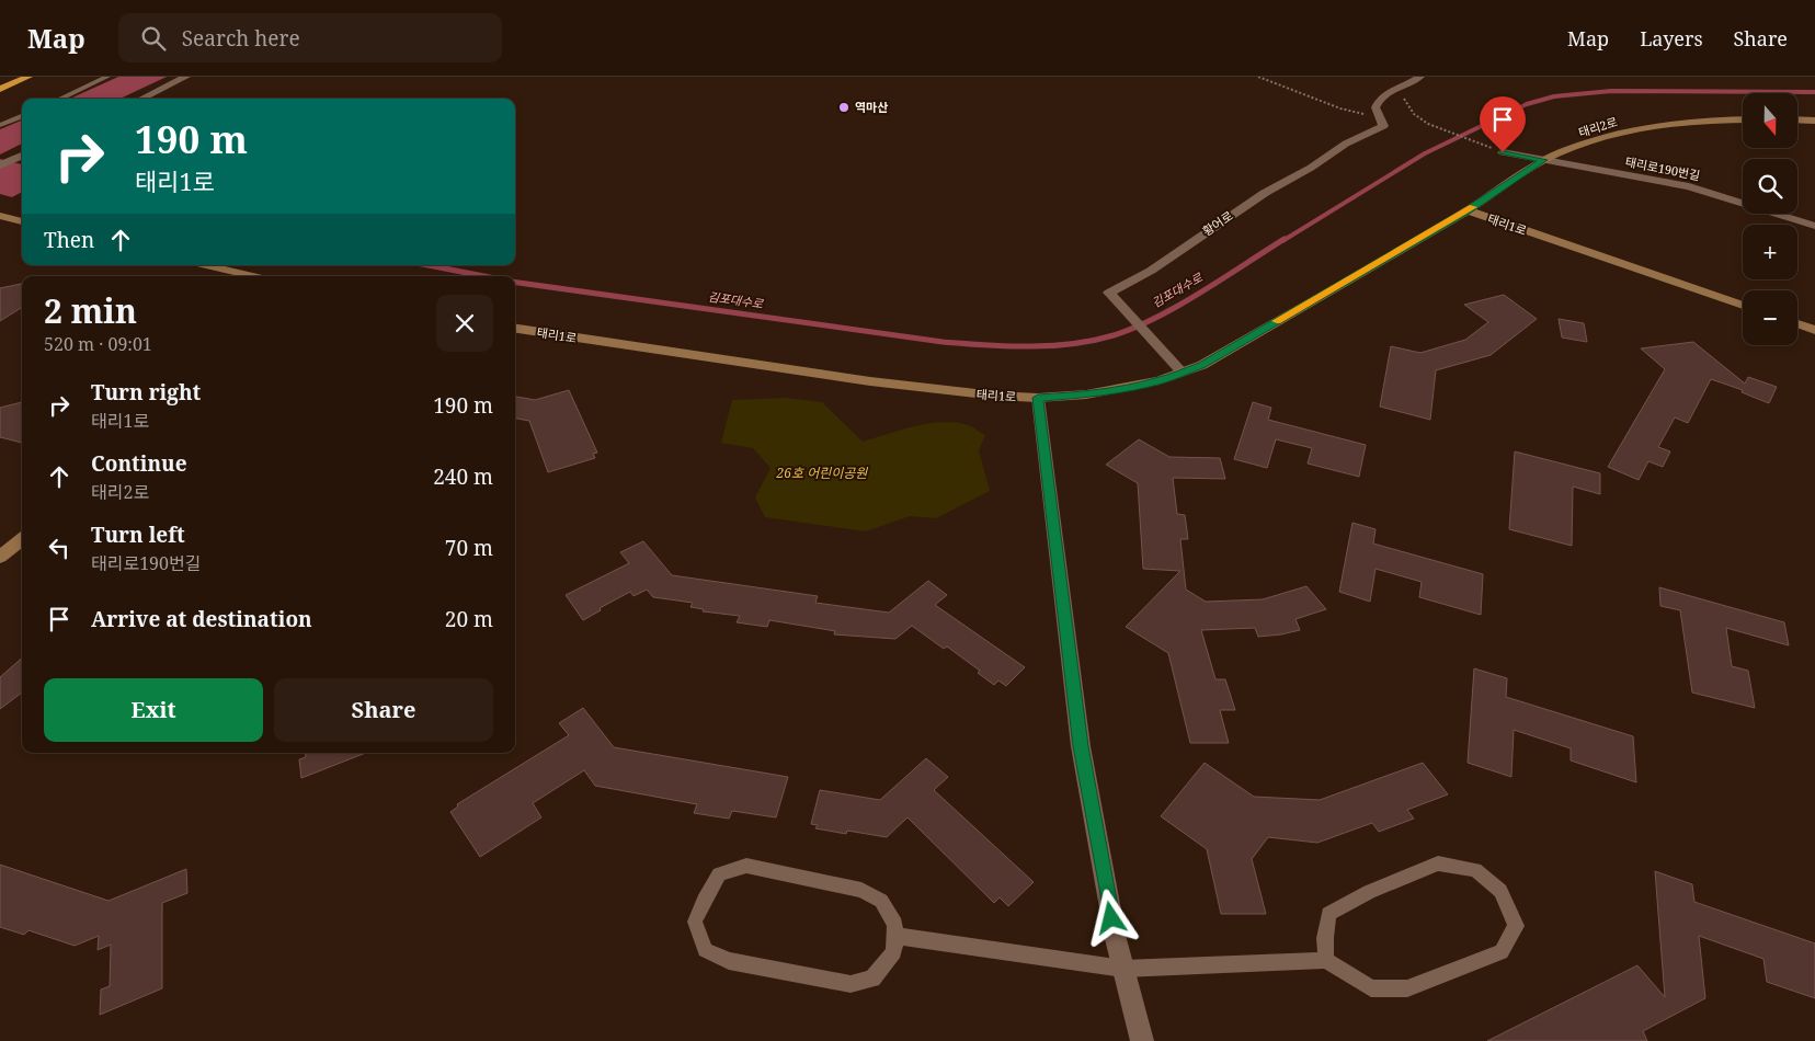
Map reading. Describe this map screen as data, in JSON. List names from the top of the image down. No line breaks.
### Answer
{"streets":{"street":["태리2로","태리로190번길","황어로","태리1로"]},"crossings":[["태리2로","태리로190번길"],["태리2로","태리1로"],["황어로","태리1로"]],"water":["김포대수로"],"parks":["26호 어린이공원"],"places":["역마산"],"north":"bottom","page":{"header":"Map","search":"Search here","nav":["Map","Layers","Share"],"map_buttons":["+","−"],"turn":["190 m","태리1로"],"then":"Then","heading":["2 min","520 m · 09:01"],"list":[{"name":"Turn right","note":"태리1로","value":"190 m"},{"name":"Continue","note":"태리2로","value":"240 m"},{"name":"Turn left","note":"태리로190번길","value":"70 m"},{"name":"Arrive at destination","value":"20 m"}],"buttons":["Exit","Share"]}}
